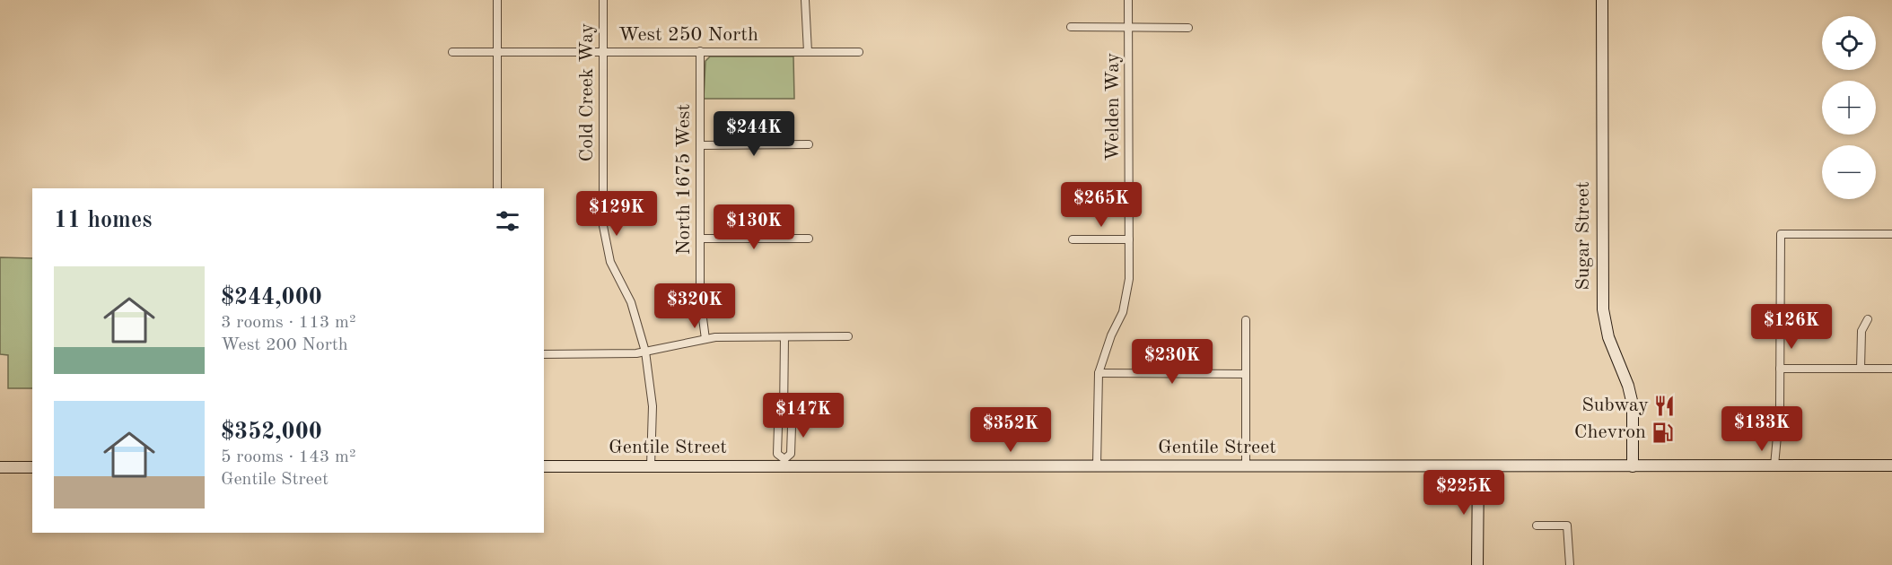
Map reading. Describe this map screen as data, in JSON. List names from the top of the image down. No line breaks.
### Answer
{"streets":{"main road":["Sugar Street","Gentile Street"],"street":["West 250 North","Cold Creek Way","Welden Way","North 1675 West"]},"crossings":[["West 250 North","Cold Creek Way"],["West 250 North","North 1675 West"],["Cold Creek Way","Gentile Street"],["Welden Way","Gentile Street"],["Sugar Street","Gentile Street"]],"places":{"restaurant":["Subway"],"fuel station":["Chevron"]},"page":{"map_buttons":["+","−"],"price":["$244K","$265K","$129K","$130K","$320K","$126K","$230K","$147K","$133K","$352K","$225K"],"heading":"11 homes","list":[{"name":"$244,000","note":"3 rooms · 113 m² · West 200 North"},{"name":"$352,000","note":"5 rooms · 143 m² · Gentile Street"}]}}
